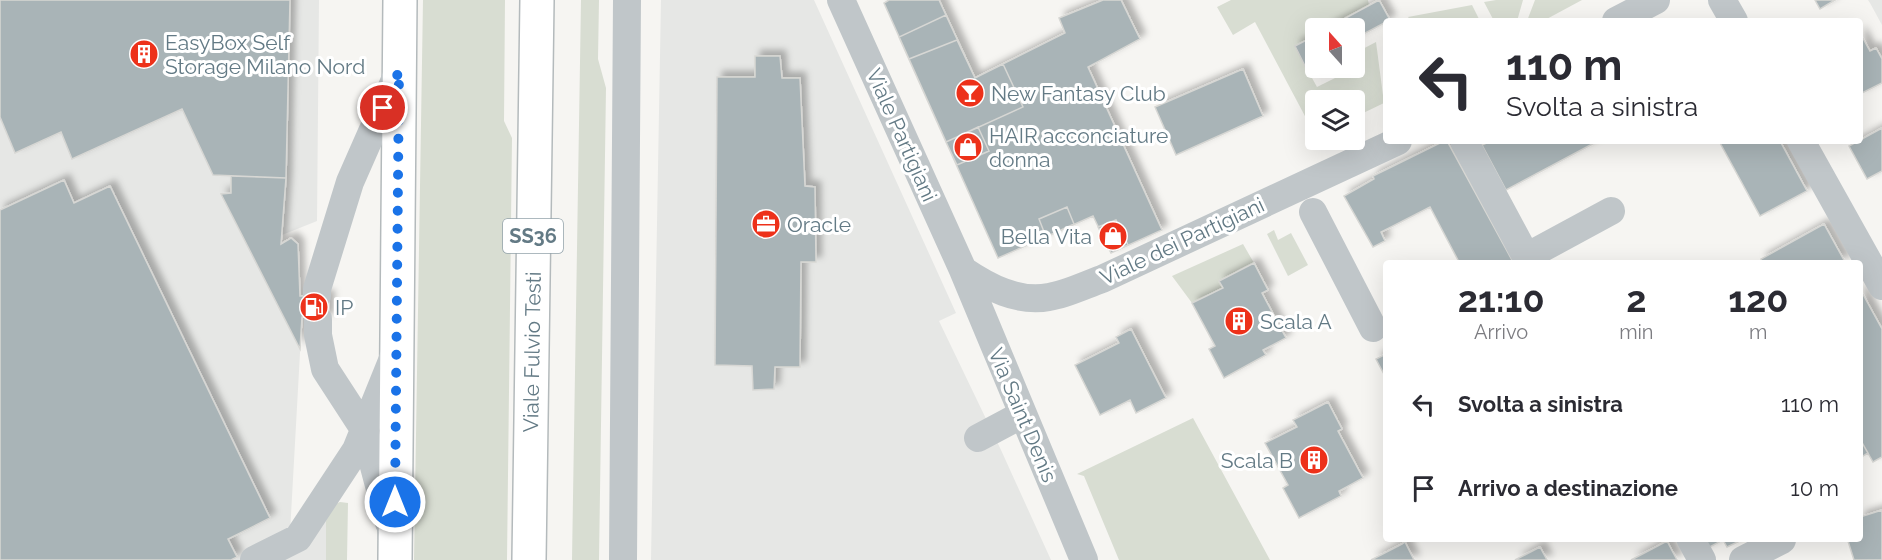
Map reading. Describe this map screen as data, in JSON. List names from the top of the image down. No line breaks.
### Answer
{"streets":{"main road":["SS36","Viale Fulvio Testi"],"street":["Viale Partigiani","Viale dei Partigiani","Via Saint Denis"]},"crossings":[["Viale Partigiani","Viale dei Partigiani"],["Viale Partigiani","Via Saint Denis"],["Viale dei Partigiani","Via Saint Denis"]],"places":{"building":["EasyBox Self Storage Milano Nord","Scala A","Scala B"],"bar":["New Fantasy Club"],"shop":["HAIR acconciature donna","Bella Vita"],"office":["Oracle"],"fuel station":["IP"]},"north":"top","page":{"turn":["110 m","Svolta a sinistra"],"eta":["21:10","Arrivo","2","min","120","m"],"list":[{"name":"Svolta a sinistra","value":"110 m"},{"name":"Arrivo a destinazione","value":"10 m"}]}}
